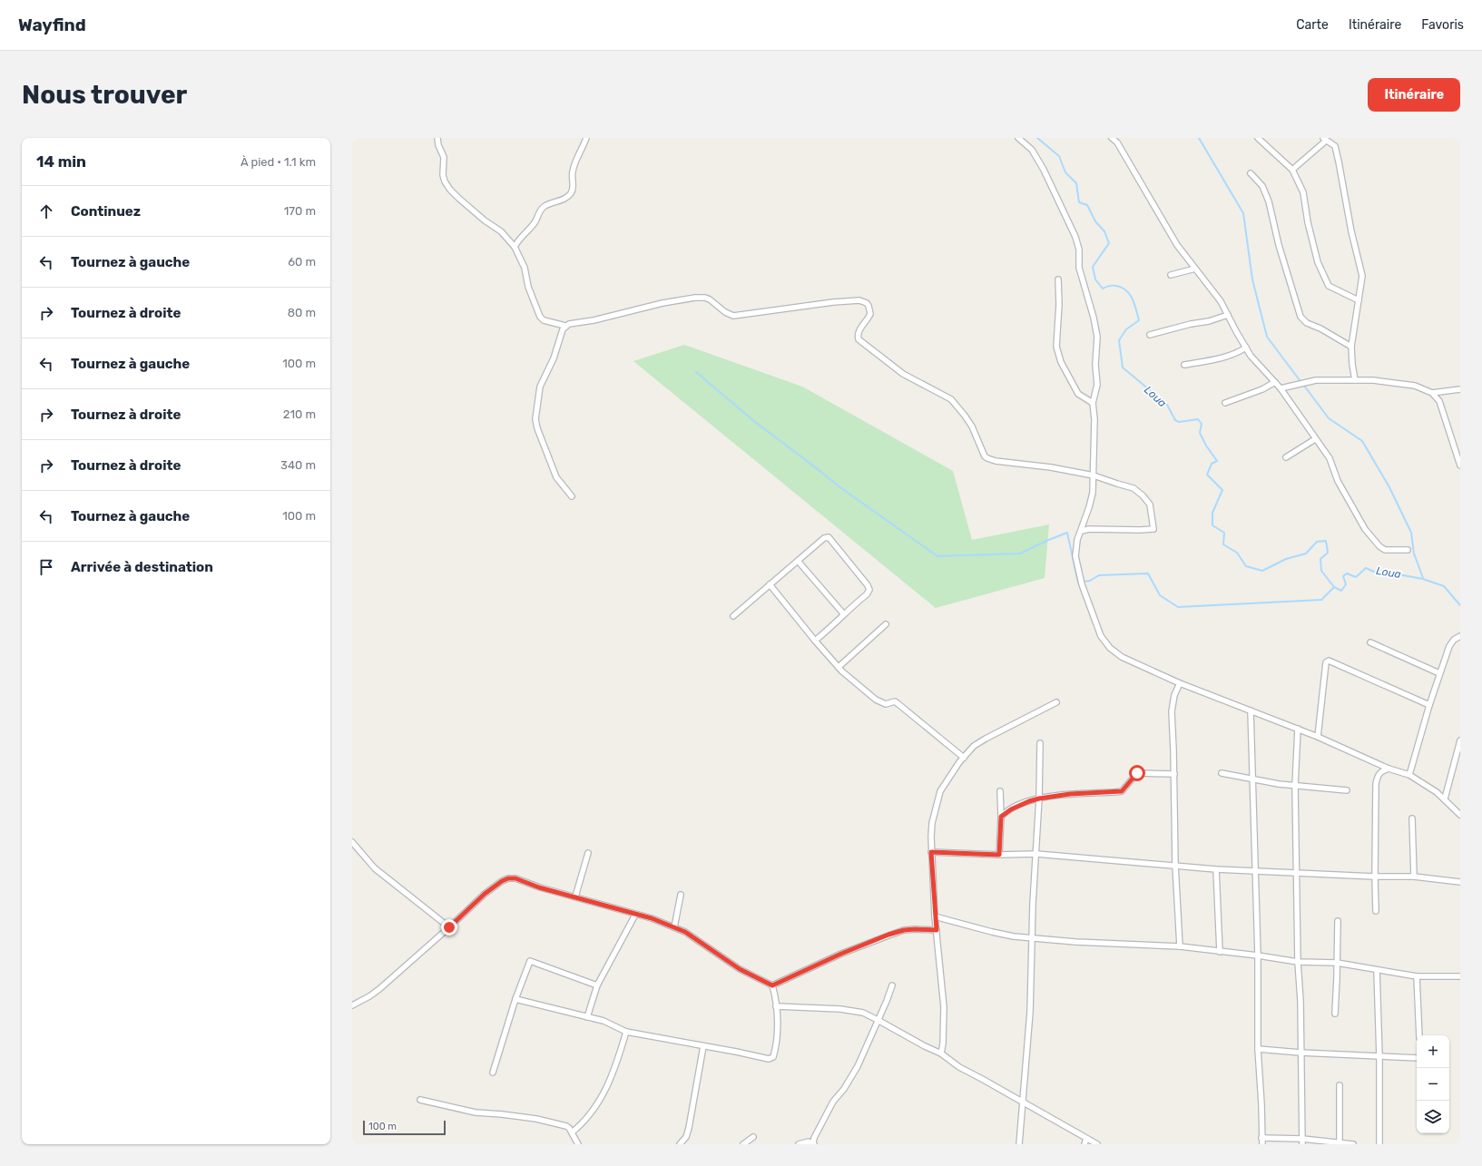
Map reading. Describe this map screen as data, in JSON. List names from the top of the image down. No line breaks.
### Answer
{"water":["Loua"],"scale_bar":"100 m","page":{"header":"Wayfind","nav":["Carte","Itinéraire","Favoris"],"buttons":"Itinéraire","title":"Nous trouver","heading":["14 min","À pied · 1.1 km"],"list":[["Continuez","170 m"],["Tournez à gauche","60 m"],["Tournez à droite","80 m"],["Tournez à gauche","100 m"],["Tournez à droite","210 m"],["Tournez à droite","340 m"],["Tournez à gauche","100 m"],"Arrivée à destination"],"map_buttons":["+","−"],"scale":"100 m"}}
